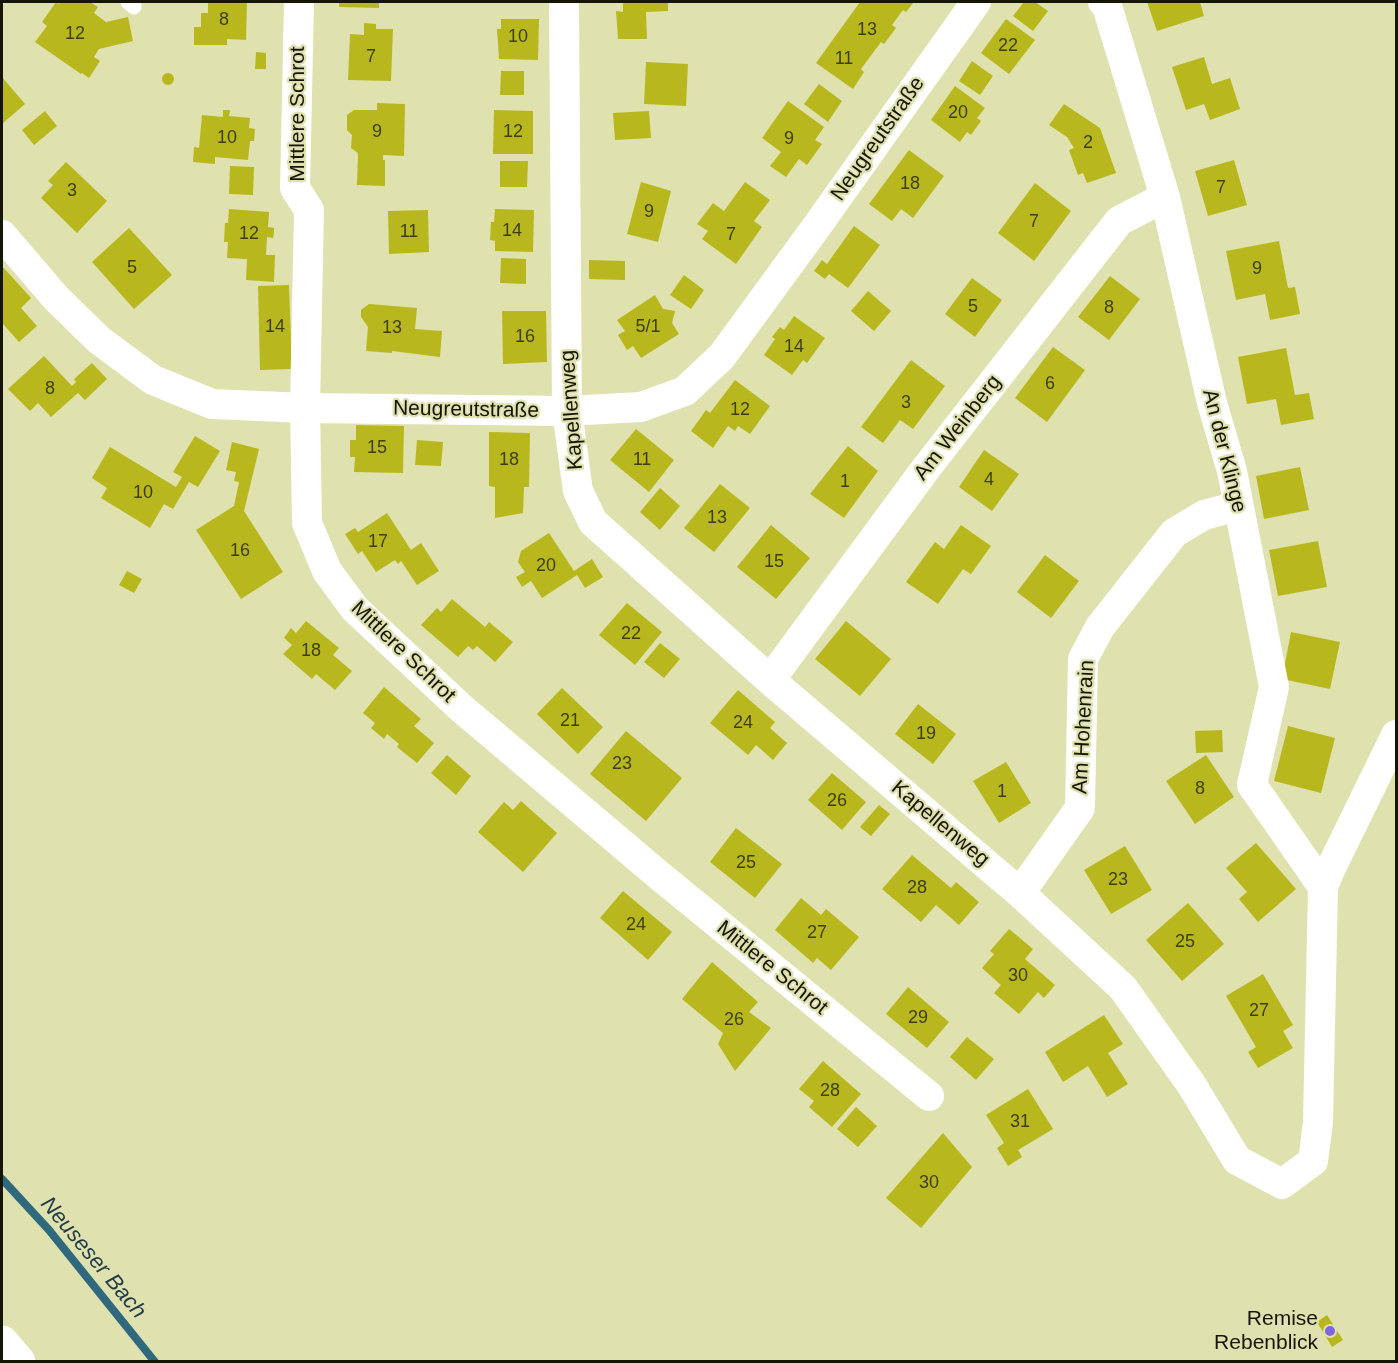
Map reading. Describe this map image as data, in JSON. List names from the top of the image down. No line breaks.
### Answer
{"streets":{"street":["Mittlere Schrot","Neugreutstraße","Kapellenweg","Am Weinberg","An der Klinge","Am Hohenrain"]},"crossings":[["Mittlere Schrot","Neugreutstraße"],["Neugreutstraße","Kapellenweg"],["Kapellenweg","Am Weinberg"],["Kapellenweg","An der Klinge"],["Kapellenweg","Am Hohenrain"],["Am Weinberg","An der Klinge"],["An der Klinge","Am Hohenrain"]],"water":["Neuseser Bach"],"places":["Remise Rebenblick"],"house_numbers":["8","13","12","10","22","7","11","20","9","12","10","9","2","18","7","3","9","7","14","11","12","7","5","9","5","8","14","5/1","13","16","14","6","8","3","12","15","18","11","4","1","10","13","17","16","15","20","22","18","21","24","19","23","8","1","26","25","23","28","24","27","25","30","27","29","26","28","31","30"]}
